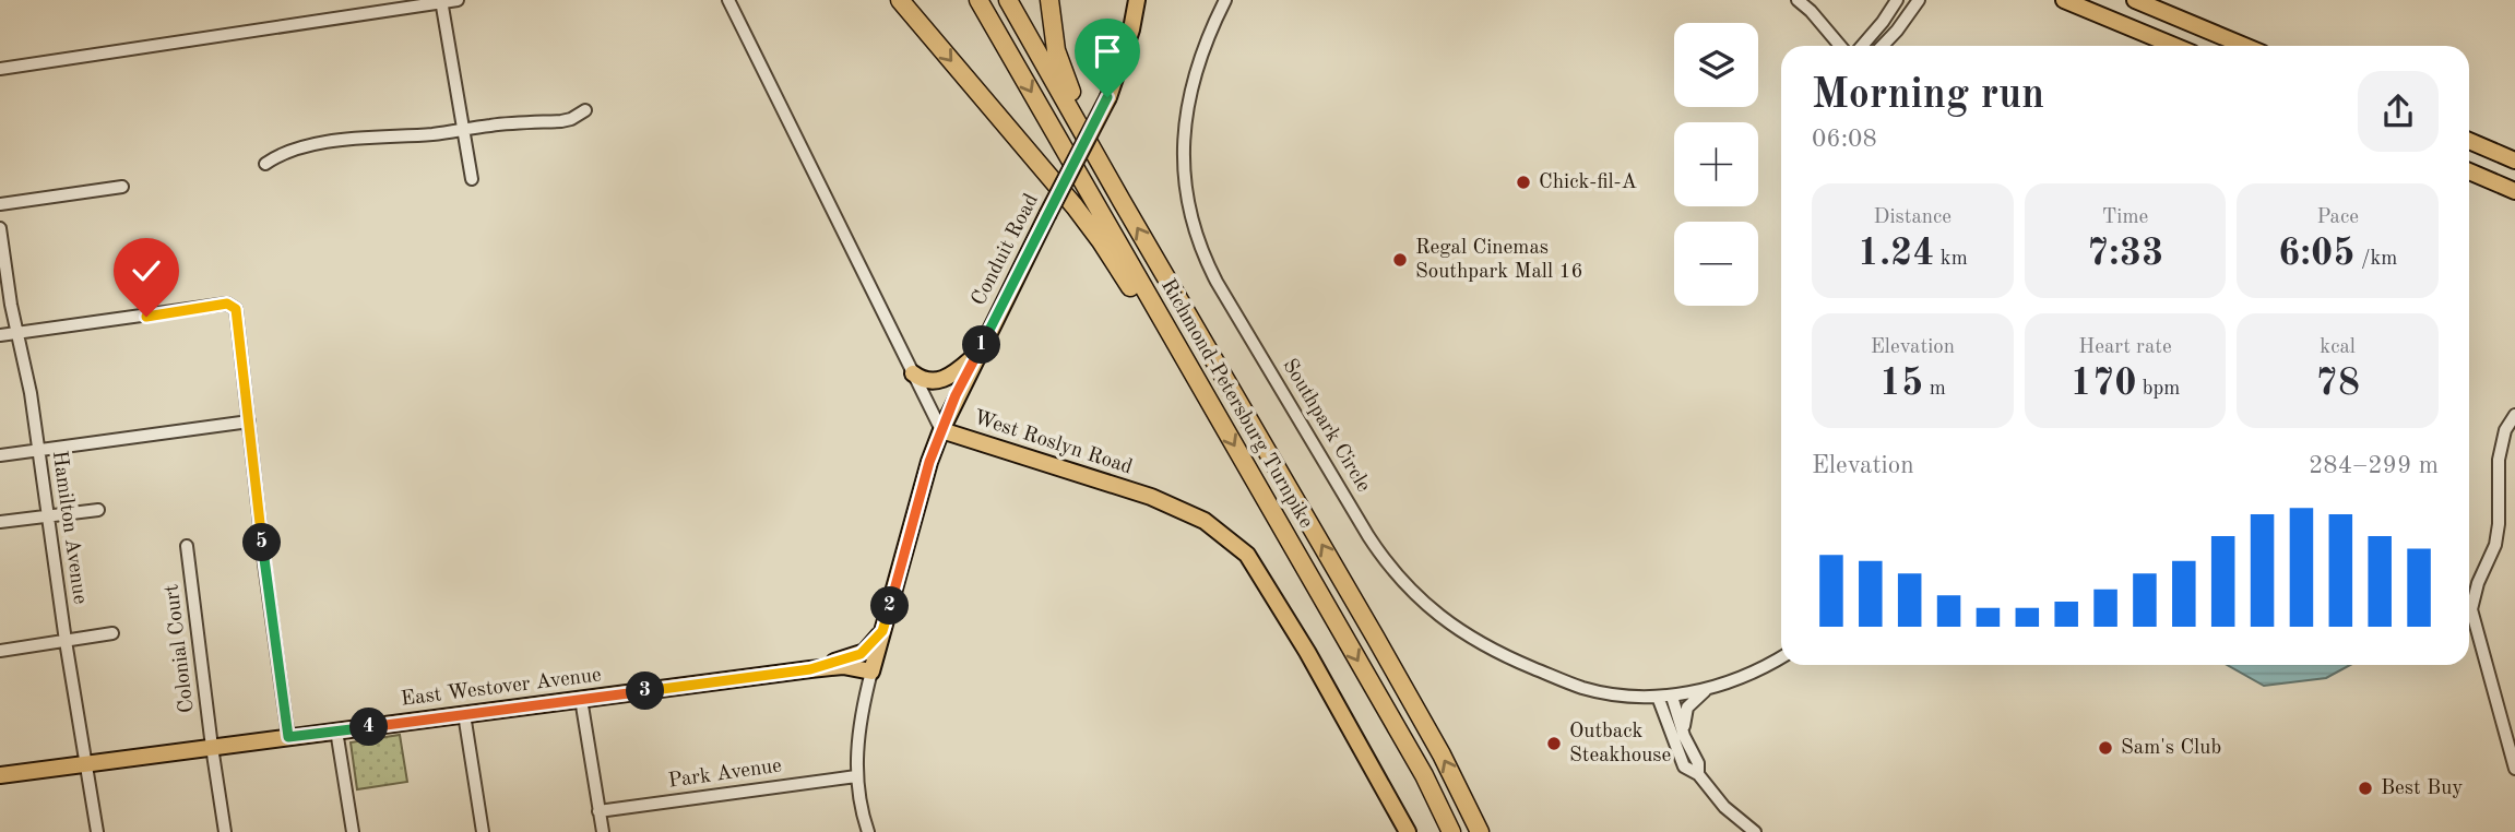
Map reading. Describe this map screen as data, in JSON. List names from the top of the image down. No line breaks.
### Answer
{"streets":{"highway":["Richmond-Petersburg Turnpike"],"main road":["Conduit Road","West Roslyn Road","East Westover Avenue"],"street":["Southpark Circle","Hamilton Avenue","Colonial Court","Park Avenue"]},"crossings":[["Conduit Road","West Roslyn Road"],["Conduit Road","East Westover Avenue"],["Conduit Road","Park Avenue"],["Hamilton Avenue","East Westover Avenue"],["Colonial Court","East Westover Avenue"]],"places":["Chick-fil-A","Regal Cinemas Southpark Mall 16","Outback Steakhouse","Sam's Club","Best Buy"],"page":{"map_buttons":["+","−"],"heading":["Morning run","06:08"],"stats":[["Distance","1.24 km"],["Time","7:33"],["Pace","6:05 /km"],["Elevation","15 m"],["Heart rate","170 bpm"],["kcal","78"]],"pins":["1","5","2","3","4"],"chart":["Elevation","284–299 m"]}}
